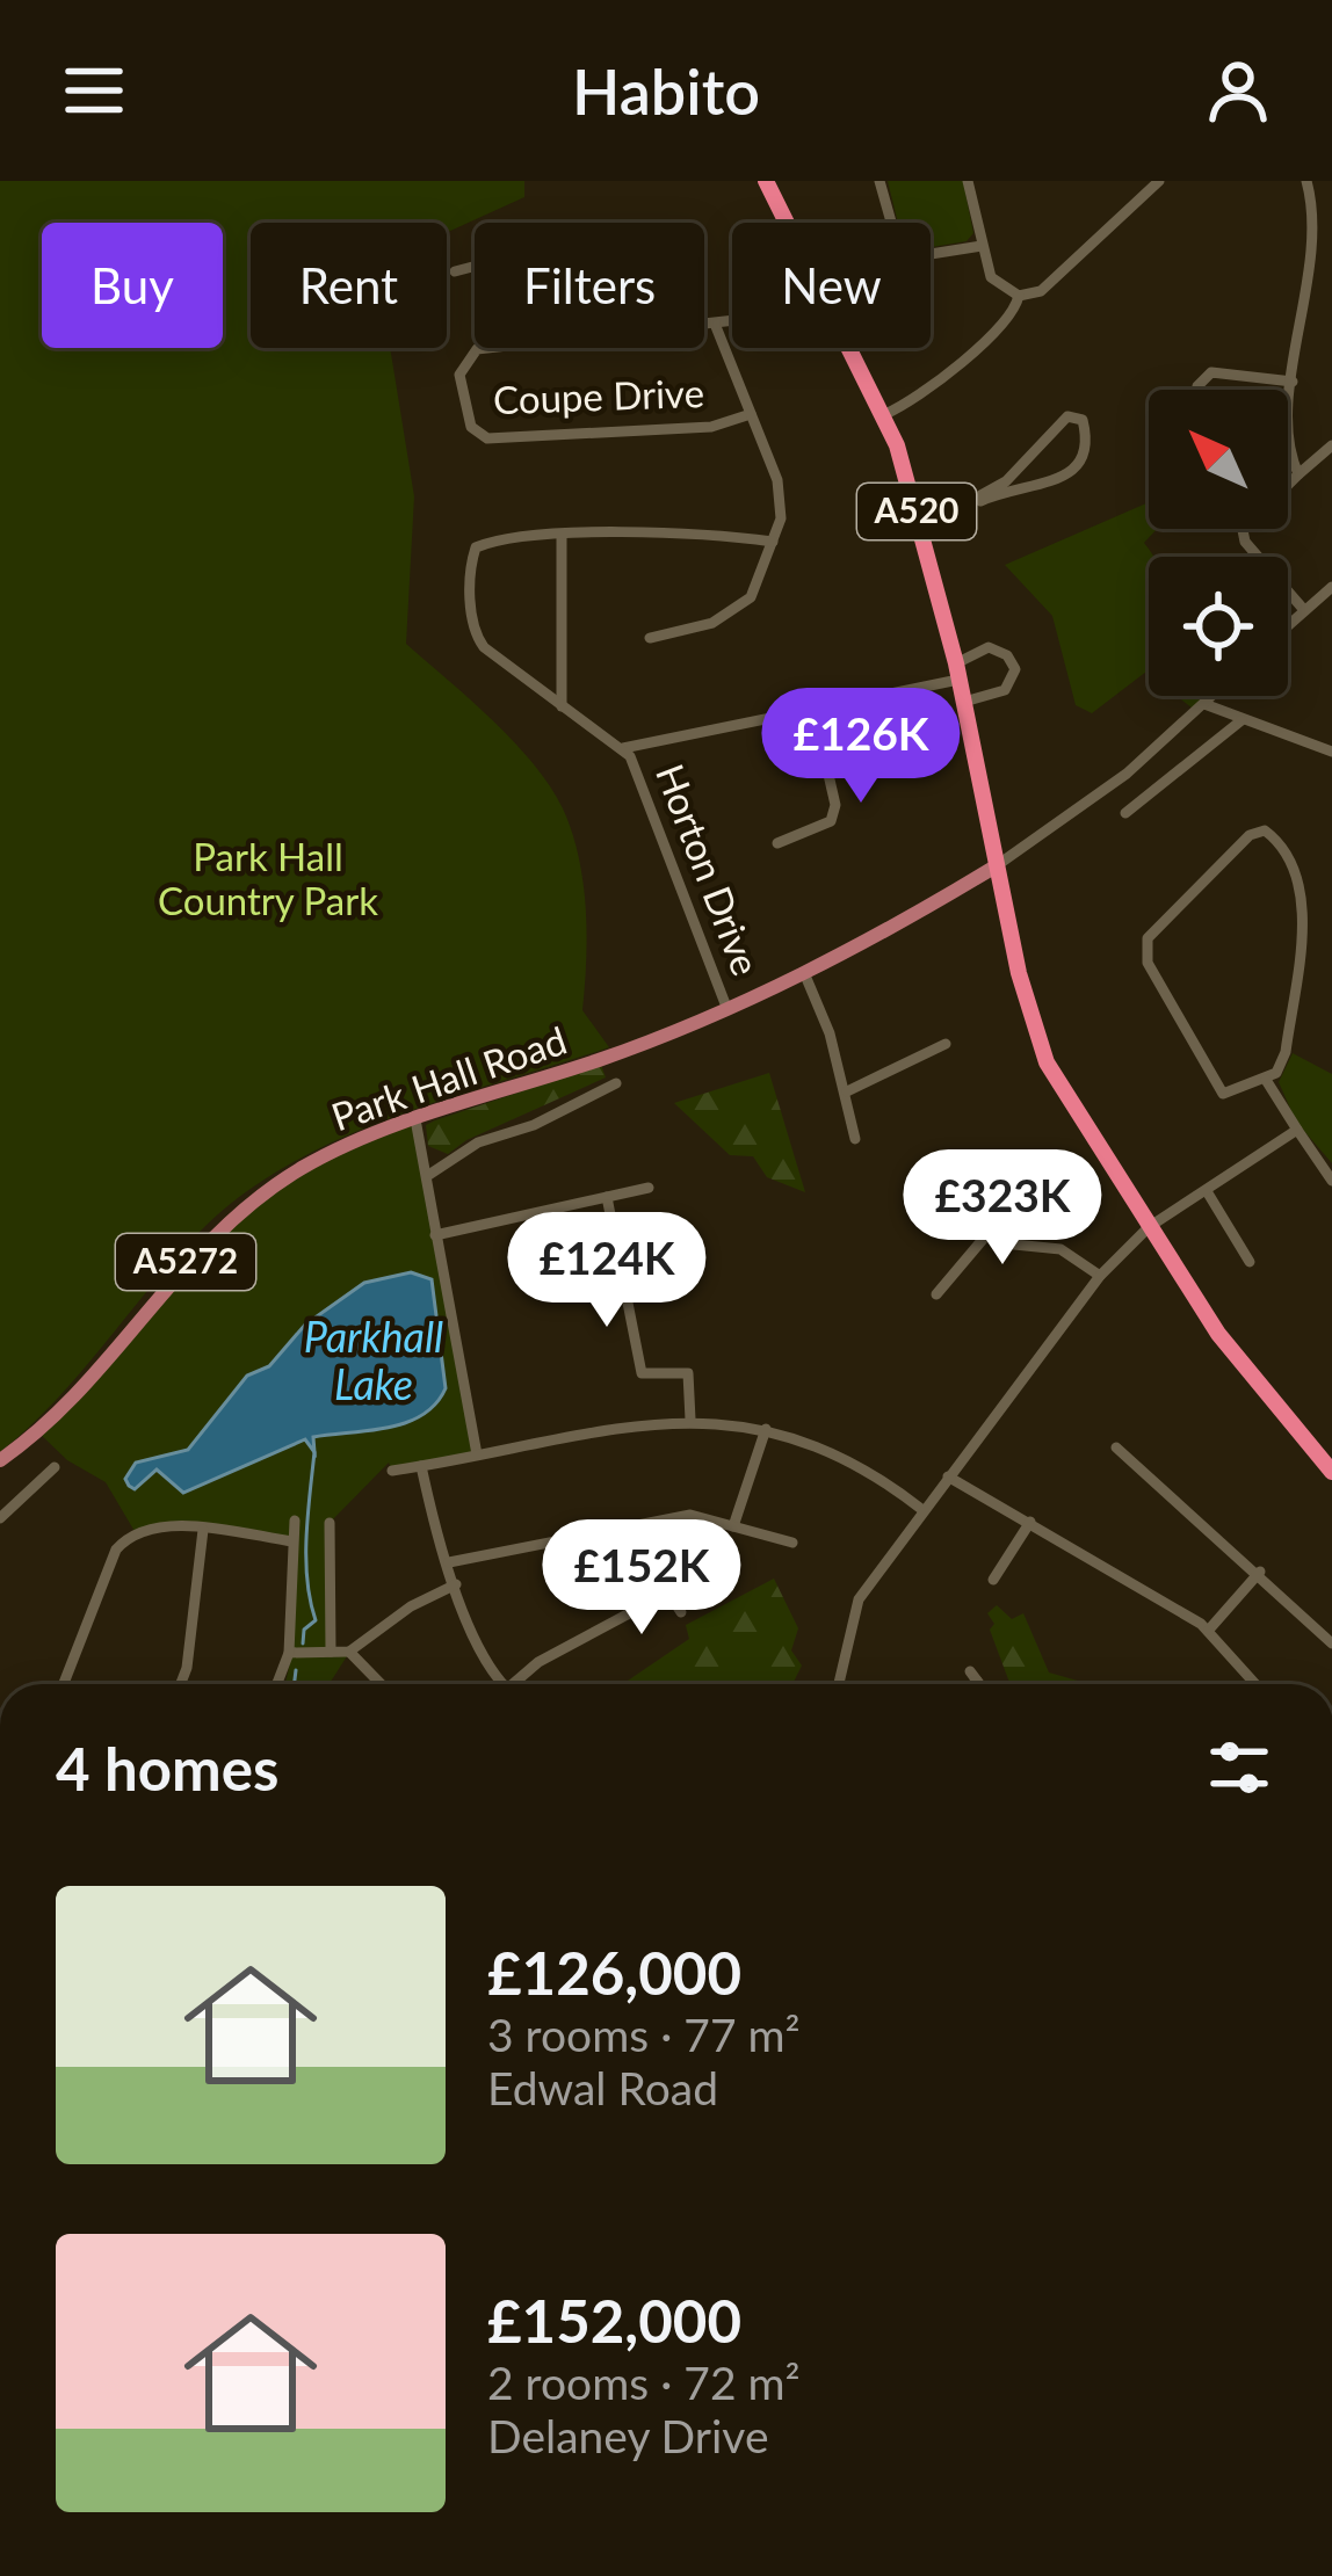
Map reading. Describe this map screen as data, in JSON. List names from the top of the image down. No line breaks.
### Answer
{"streets":{"highway":["A520"],"main road":["Park Hall Road","A5272"],"street":["Coupe Drive","Horton Drive"]},"crossings":[["A520","Park Hall Road"],["Horton Drive","Park Hall Road"]],"water":["Parkhall Lake"],"parks":["Park Hall Country Park"],"north":"top left","page":{"header":"Habito","chip":["Buy","Rent","Filters","New"],"price":["£126K","£323K","£124K","£152K"],"heading":"4 homes","list":[{"name":"£126,000","note":"3 rooms · 77 m² · Edwal Road"},{"name":"£152,000","note":"2 rooms · 72 m² · Delaney Drive"}]}}
